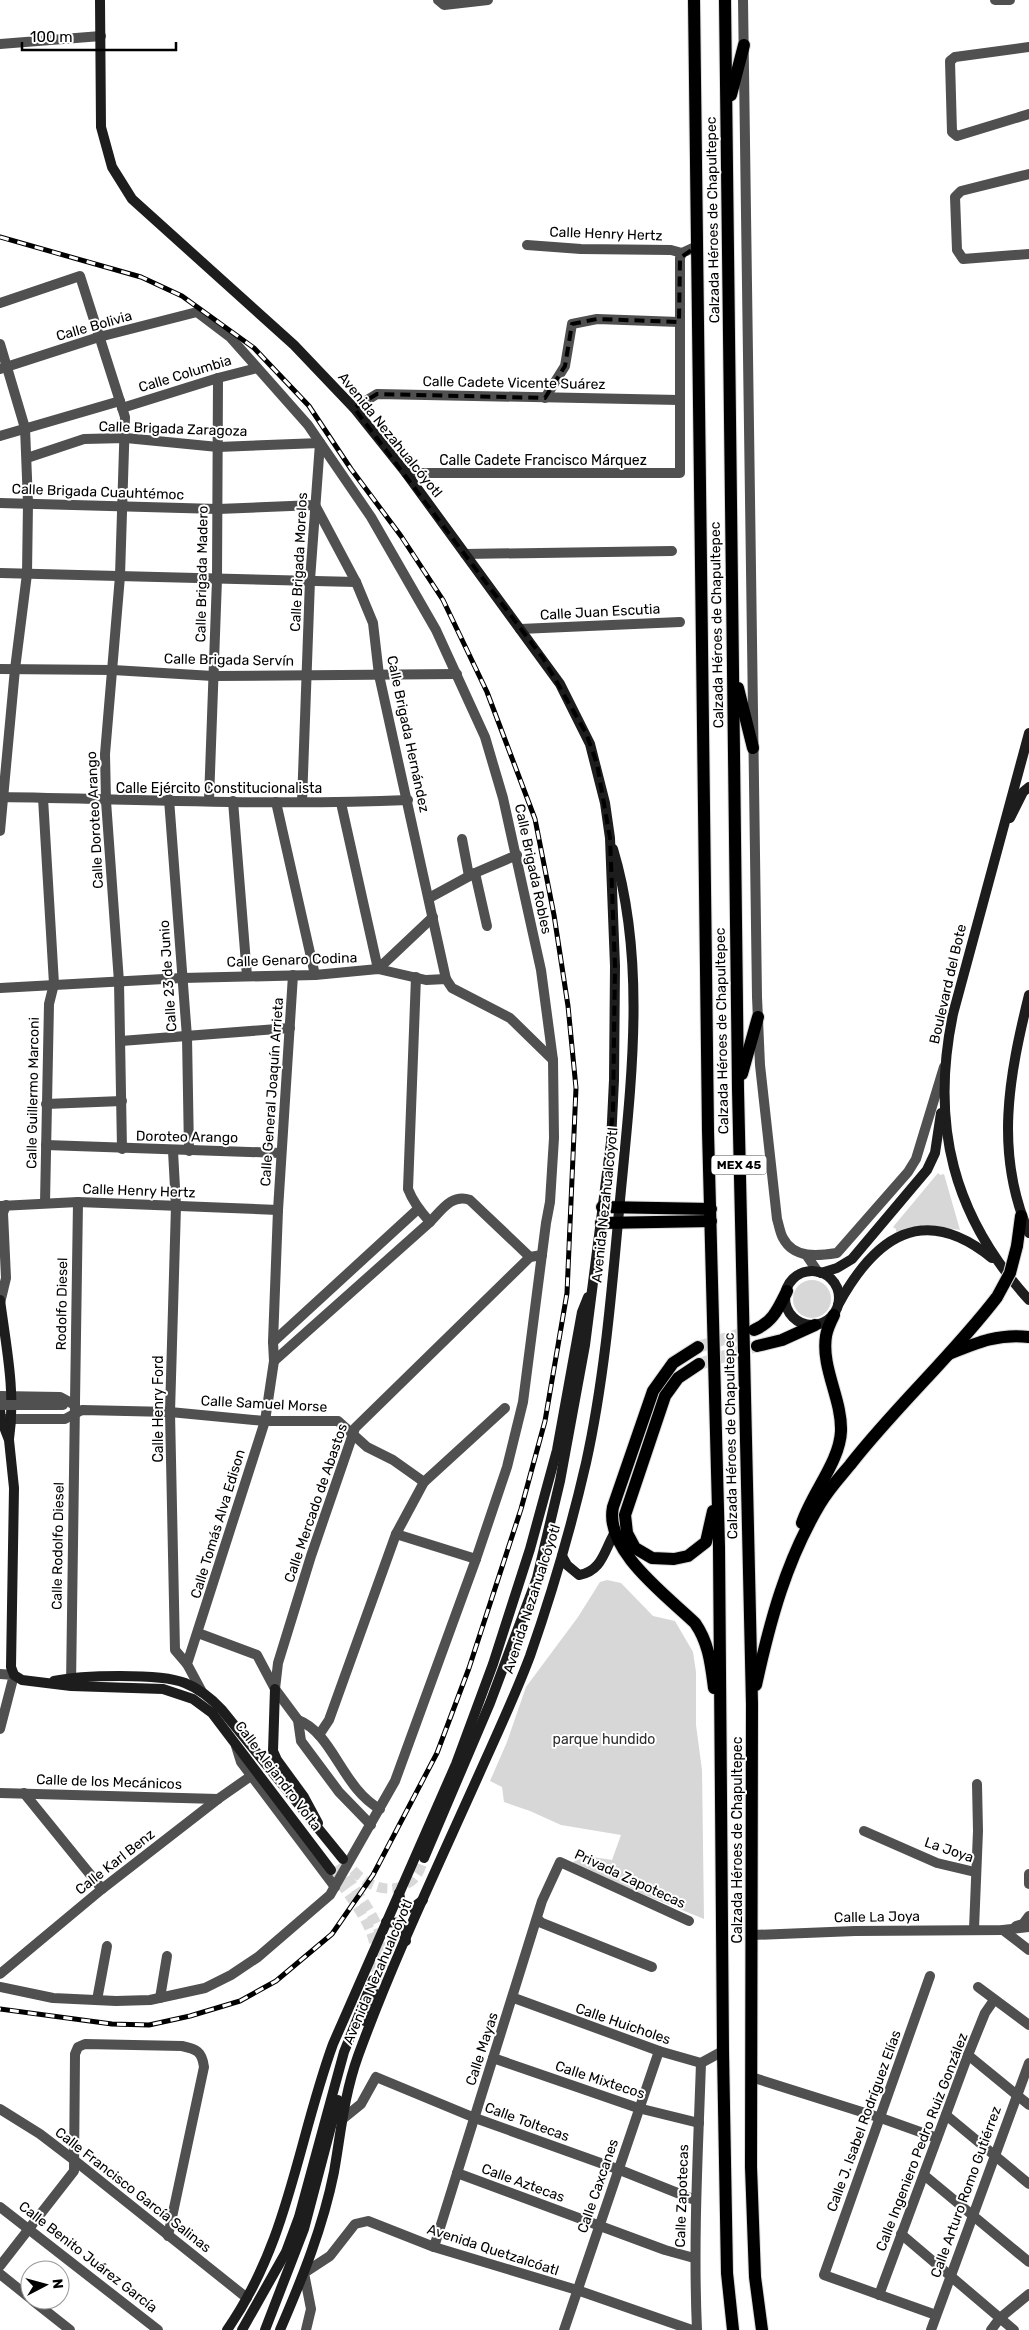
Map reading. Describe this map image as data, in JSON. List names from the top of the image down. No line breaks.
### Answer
{"streets":{"main road":["Calzada Héroes de Chapultepec","Avenida Nezahualcóyotl","Boulevard del Bote","MEX 45","Calle Alejandro Volta"],"street":["Calle Henry Hertz","Calle Bolivia","Calle Columbia","Calle Cadete Vicente Suárez","Calle Brigada Zaragoza","Calle Cadete Francisco Márquez","Calle Brigada Cuauhtémoc","Calle Brigada Morelos","Calle Brigada Madero","Calle Juan Escutia","Calle Brigada Servín","Calle Brigada Hernández","Calle Ejército Constitucionalista","Calle Doroteo Arango","Calle Brigada Robles","Calle Genaro Codina","Calle 23 de Junio","Calle General Joaquín Arrieta","Calle Guillermo Marconi","Doroteo Arango","Rodolfo Diesel","Calle Samuel Morse","Calle Henry Ford","Calle Mercado de Abastos","Calle Tomás Alva Edison","Calle Rodolfo Diesel","Calle de los Mecánicos","La Joya","Calle Karl Benz","Privada Zapotecas","Calle La Joya","Calle Huicholes","Calle Mayas","Calle Mixtecos","Calle J. Isabel Rodríguez Elías","Calle Toltecas","Calle Ingeniero Pedro Ruiz González","Calle Aztecas","Calle Caxcanes","Calle Francisco García Salinas","Calle Arturo Romo Gutiérrez","Calle Zapotecas","Avenida Quetzalcóatl","Calle Benito Juárez García"]},"crossings":[["Calzada Héroes de Chapultepec","Calle La Joya"],["Calle Henry Hertz","Calle General Joaquín Arrieta"],["Calle Henry Hertz","Calle Guillermo Marconi"],["Calle Henry Hertz","Rodolfo Diesel"],["Calle Henry Hertz","Calle Henry Ford"],["Calle Bolivia","Calle Doroteo Arango"],["Calle Bolivia","Calle Brigada Robles"],["Calle Columbia","Calle Brigada Madero"],["Calle Columbia","Calle Doroteo Arango"],["Calle Columbia","Calle Brigada Robles"],["Calle Cadete Vicente Suárez","Avenida Nezahualcóyotl"],["Calle Cadete Vicente Suárez","Calle Cadete Francisco Márquez"],["Calle Brigada Zaragoza","Calle Brigada Morelos"],["Calle Brigada Zaragoza","Calle Brigada Madero"],["Calle Brigada Zaragoza","Calle Doroteo Arango"],["Calle Brigada Zaragoza","Calle Brigada Robles"],["Avenida Nezahualcóyotl","Calle Cadete Francisco Márquez"],["Avenida Nezahualcóyotl","Calle Juan Escutia"],["Avenida Nezahualcóyotl","Calle Toltecas"],["Avenida Nezahualcóyotl","Calle Francisco García Salinas"],["Avenida Nezahualcóyotl","Avenida Quetzalcóatl"],["Calle Brigada Cuauhtémoc","Calle Brigada Morelos"],["Calle Brigada Cuauhtémoc","Calle Brigada Madero"],["Calle Brigada Cuauhtémoc","Calle Brigada Hernández"],["Calle Brigada Cuauhtémoc","Calle Doroteo Arango"],["Calle Brigada Morelos","Calle Brigada Servín"],["Calle Brigada Morelos","Calle Brigada Hernández"],["Calle Brigada Morelos","Calle Ejército Constitucionalista"],["Calle Brigada Morelos","Calle Brigada Robles"],["Calle Brigada Madero","Calle Brigada Servín"],["Calle Brigada Madero","Calle Ejército Constitucionalista"],["Calle Brigada Servín","Calle Brigada Hernández"],["Calle Brigada Servín","Calle Doroteo Arango"],["Calle Brigada Servín","Calle Brigada Robles"],["Calle Brigada Hernández","Calle Ejército Constitucionalista"],["Calle Brigada Hernández","Calle Genaro Codina"],["Calle Ejército Constitucionalista","Calle Doroteo Arango"],["Calle Ejército Constitucionalista","Calle 23 de Junio"],["Calle Ejército Constitucionalista","Calle Guillermo Marconi"],["Calle Doroteo Arango","Calle Genaro Codina"],["Calle Doroteo Arango","Doroteo Arango"],["Calle Genaro Codina","Calle 23 de Junio"],["Calle Genaro Codina","Calle General Joaquín Arrieta"],["Calle Genaro Codina","Calle Guillermo Marconi"],["Calle 23 de Junio","Doroteo Arango"],["Calle General Joaquín Arrieta","Doroteo Arango"],["Calle General Joaquín Arrieta","Calle Tomás Alva Edison"],["Calle Guillermo Marconi","Doroteo Arango"],["Doroteo Arango","Calle Henry Ford"],["Rodolfo Diesel","Calle Samuel Morse"],["Rodolfo Diesel","Calle Rodolfo Diesel"],["Calle Samuel Morse","Calle Henry Ford"],["Calle Samuel Morse","Calle Mercado de Abastos"],["Calle Samuel Morse","Calle Tomás Alva Edison"],["Calle Samuel Morse","Calle Rodolfo Diesel"],["Calle Henry Ford","Calle Tomás Alva Edison"],["Calle Rodolfo Diesel","Calle Alejandro Volta"],["Calle de los Mecánicos","Calle Karl Benz"],["La Joya","Calle La Joya"],["Privada Zapotecas","Calle Mayas"],["Calle Huicholes","Calle Mayas"],["Calle Huicholes","Calle Caxcanes"],["Calle Huicholes","Calle Zapotecas"],["Calle Mayas","Calle Mixtecos"],["Calle Mayas","Calle Toltecas"],["Calle Mayas","Calle Aztecas"],["Calle Mayas","Avenida Quetzalcóatl"],["Calle Mixtecos","Calle Caxcanes"],["Calle Mixtecos","Calle Zapotecas"],["Calle J. Isabel Rodríguez Elías","Calle Ingeniero Pedro Ruiz González"],["Calle Toltecas","Calle Caxcanes"],["Calle Toltecas","Calle Zapotecas"],["Calle Aztecas","Calle Caxcanes"],["Calle Aztecas","Calle Zapotecas"],["Calle Caxcanes","Avenida Quetzalcóatl"]],"parks":["parque hundido"],"scale_bar":"100 m","north":"right"}
